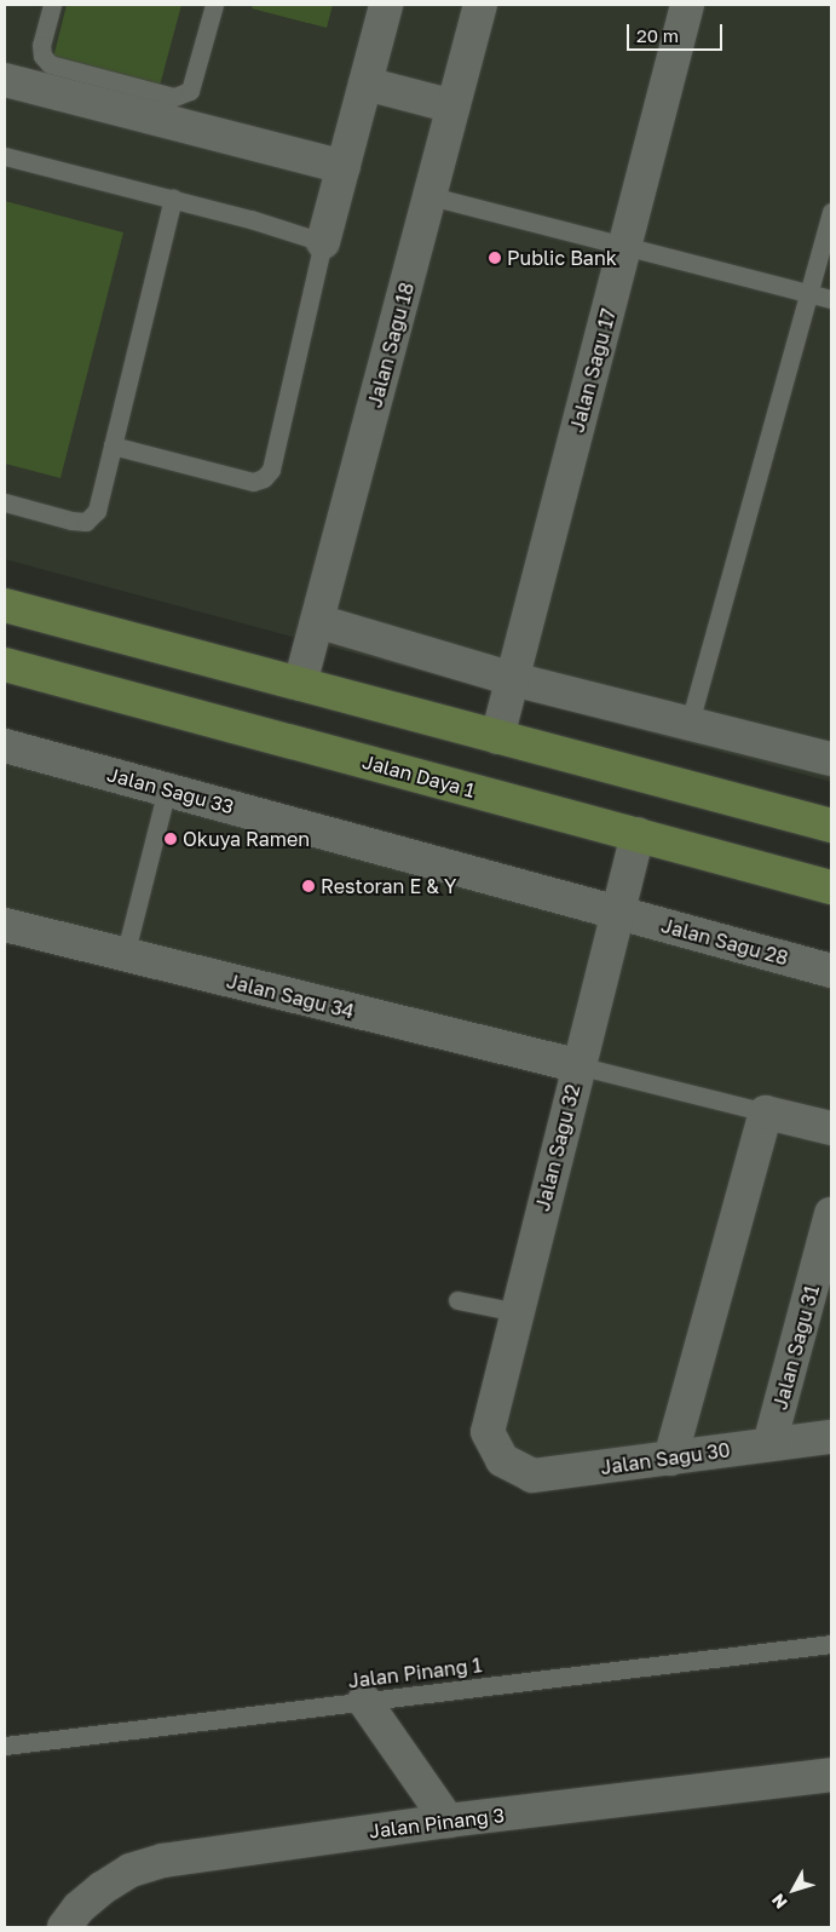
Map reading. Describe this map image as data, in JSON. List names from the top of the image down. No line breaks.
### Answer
{"streets":{"main road":["Jalan Daya 1"],"street":["Jalan Sagu 18","Jalan Sagu 17","Jalan Sagu 33","Jalan Sagu 28","Jalan Sagu 34","Jalan Sagu 32","Jalan Sagu 31","Jalan Sagu 30","Jalan Pinang 3"],"lane":["Jalan Pinang 1"]},"crossings":[["Jalan Daya 1","Jalan Sagu 32"],["Jalan Sagu 33","Jalan Sagu 28"],["Jalan Sagu 33","Jalan Sagu 32"],["Jalan Sagu 28","Jalan Sagu 32"],["Jalan Sagu 34","Jalan Sagu 32"],["Jalan Sagu 32","Jalan Sagu 30"],["Jalan Sagu 31","Jalan Sagu 30"]],"places":["Public Bank","Okuya Ramen","Restoran E & Y"],"scale_bar":"20 m","north":"bottom left"}
